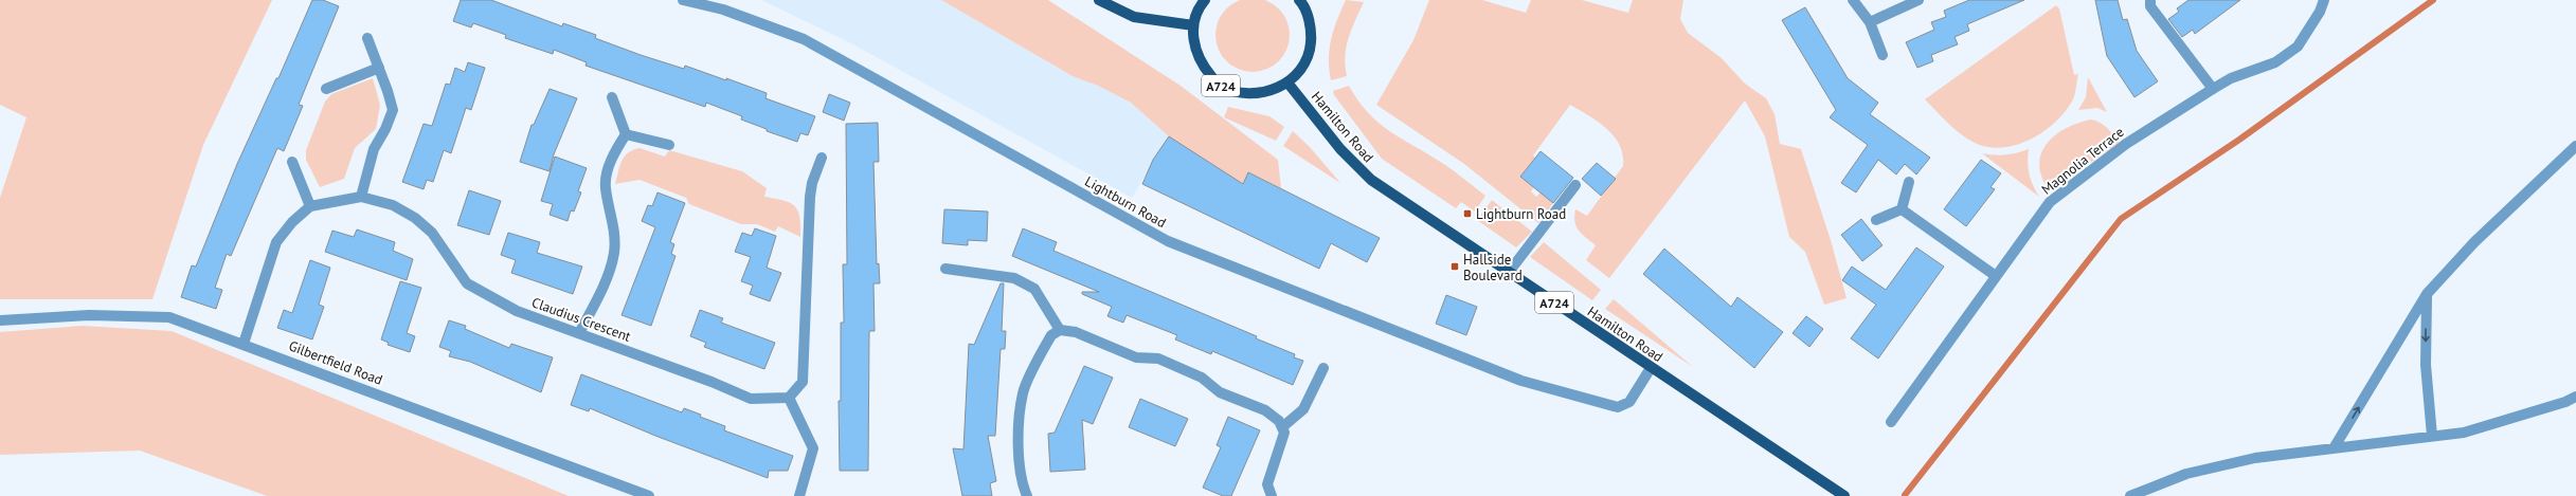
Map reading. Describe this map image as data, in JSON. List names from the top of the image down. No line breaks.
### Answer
{"streets":{"main road":["A724","Hamilton Road"],"street":["Magnolia Terrace","Lightburn Road","Claudius Crescent","Gilbertfield Road"]},"crossings":[["A724","Hamilton Road"],["Hamilton Road","Lightburn Road"]],"places":{"transit":["Lightburn Road","Hallside Boulevard"]}}
